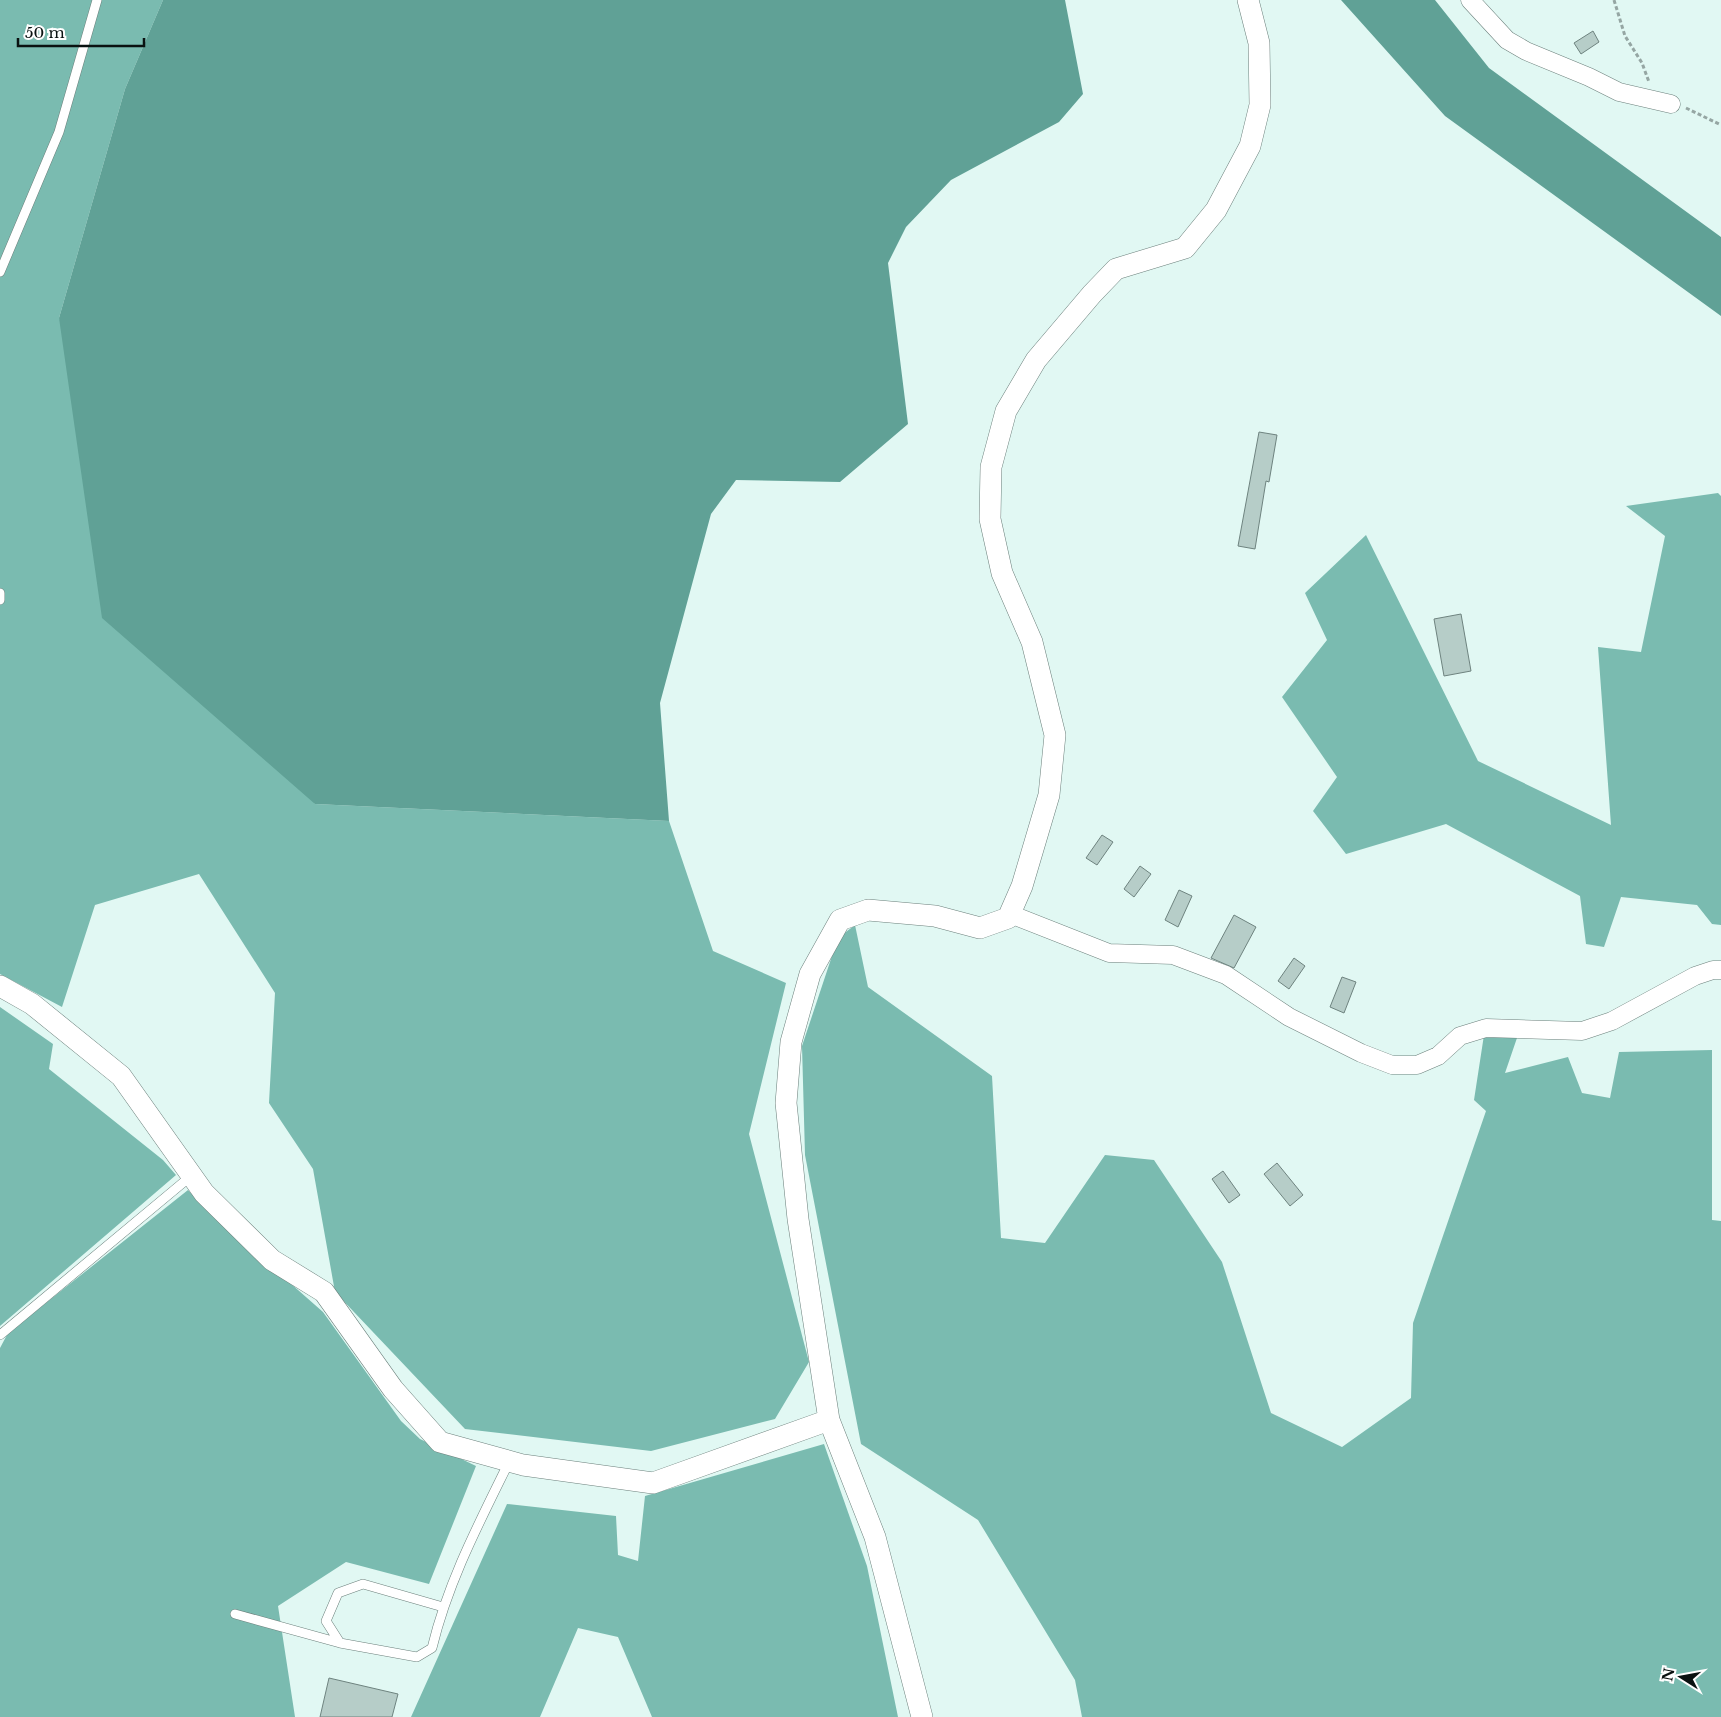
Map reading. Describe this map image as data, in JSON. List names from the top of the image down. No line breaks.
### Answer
{"scale_bar":"50 m","north":"left"}
